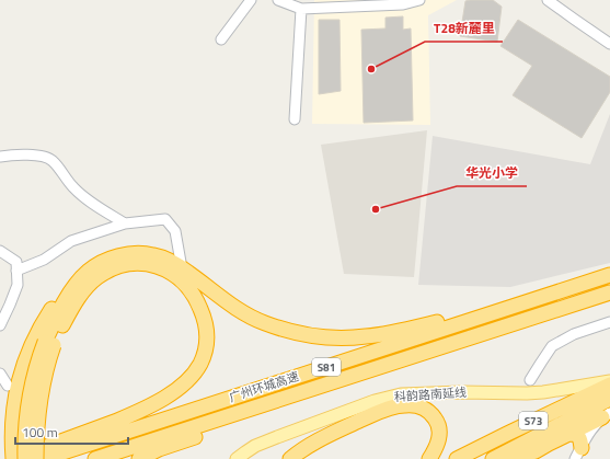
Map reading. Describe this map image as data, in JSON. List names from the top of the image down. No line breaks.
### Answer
{"streets":{"highway":["S81","广州环城高速","S73"],"main road":["科韵路南延线"]},"places":["T28新麓里","华光小学"],"scale_bar":"100 m"}
